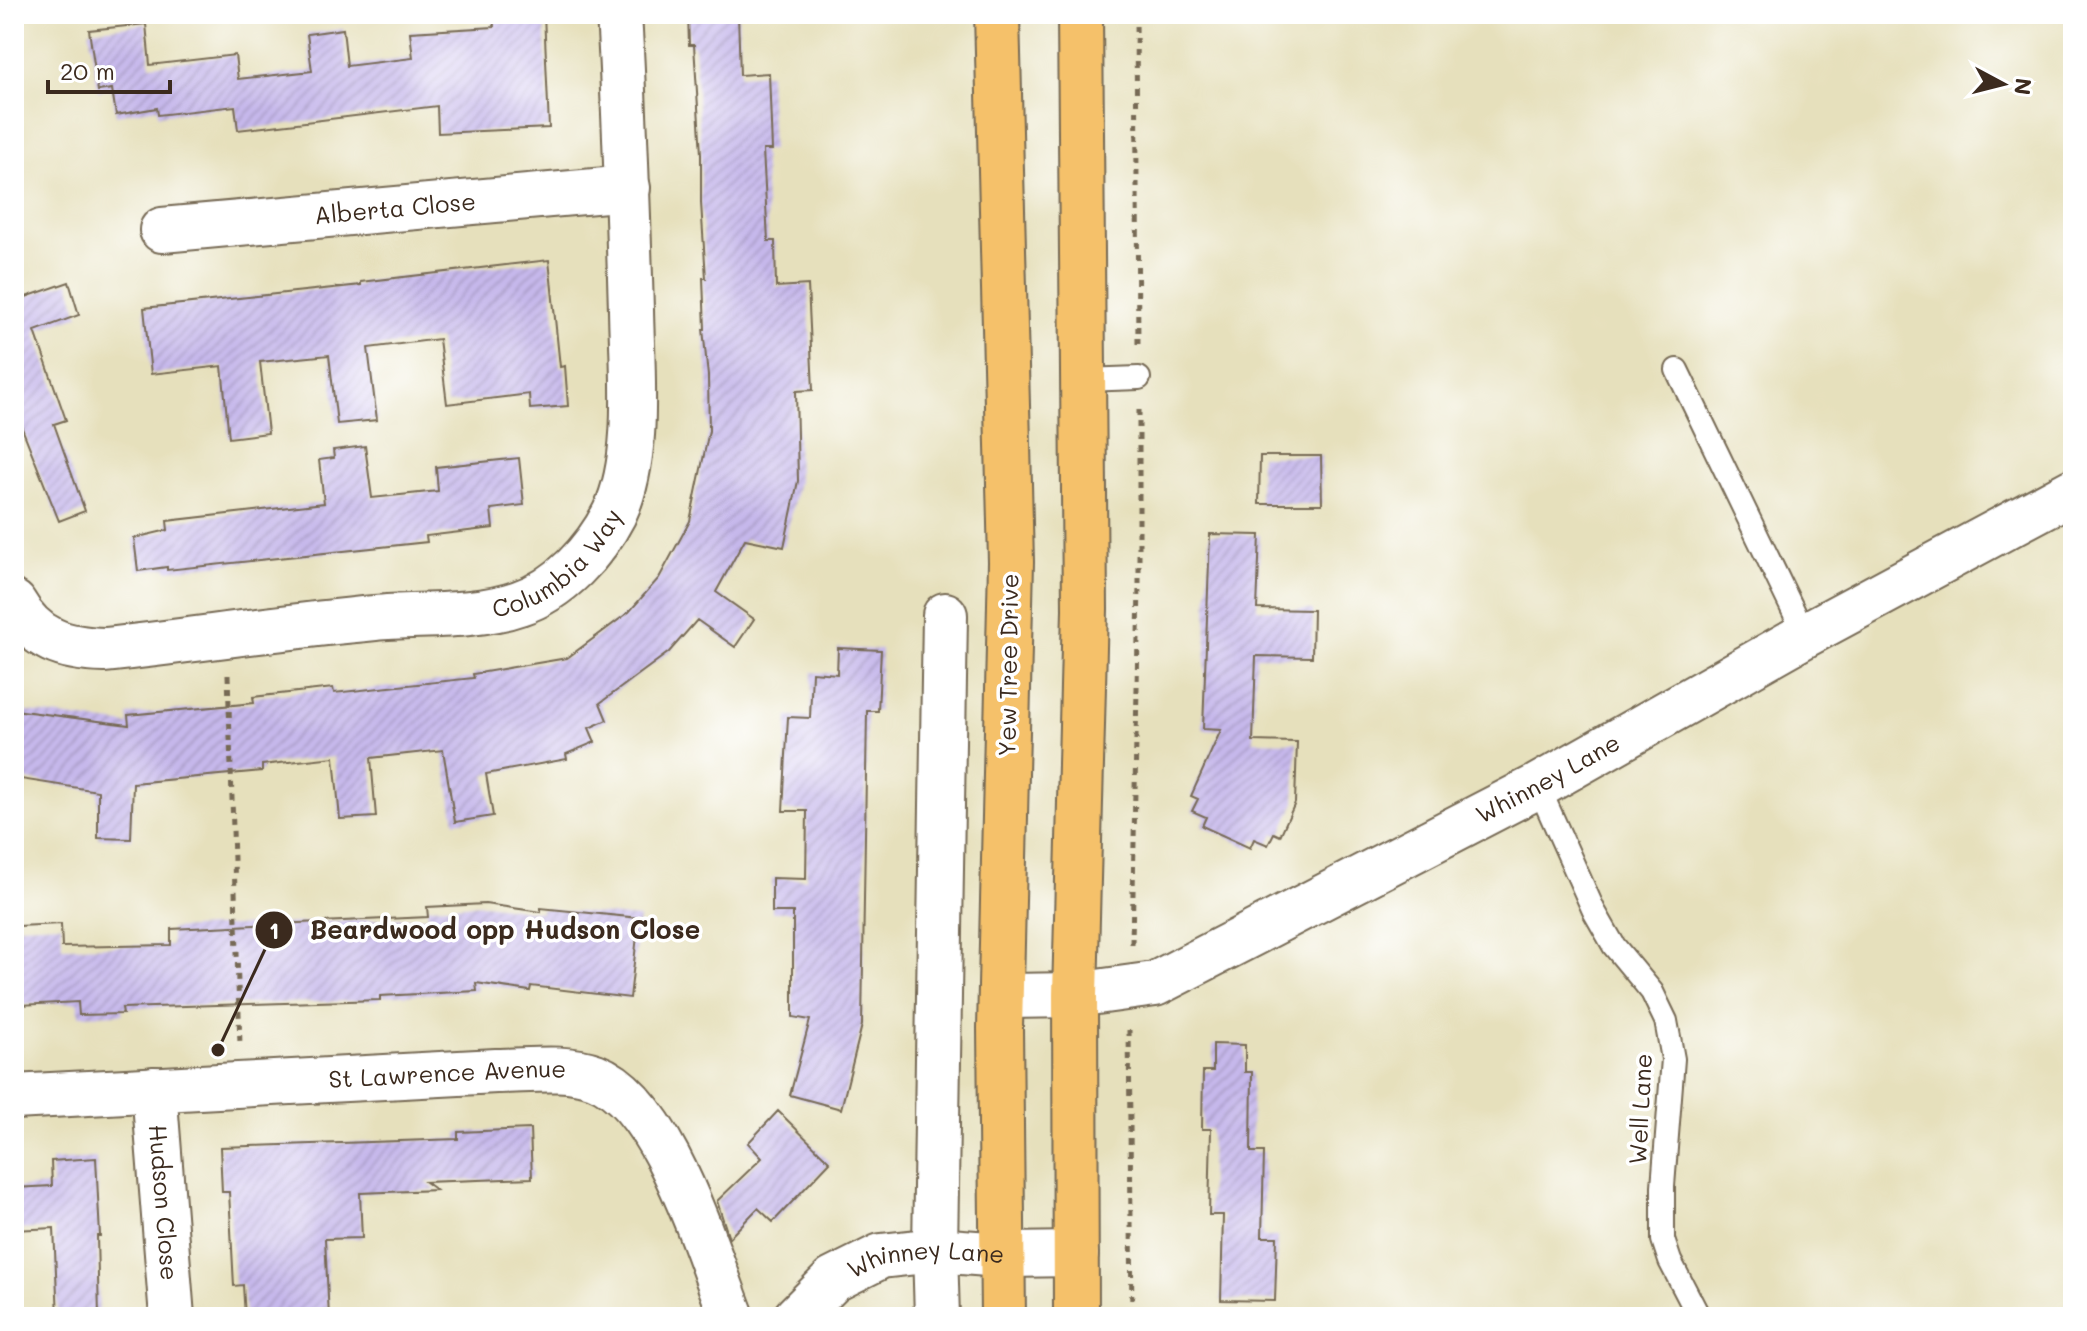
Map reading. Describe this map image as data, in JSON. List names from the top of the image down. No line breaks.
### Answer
{"streets":{"highway":["Yew Tree Drive"],"street":["Alberta Close","Columbia Way","Whinney Lane","St Lawrence Avenue","Hudson Close"],"lane":["Well Lane"]},"crossings":[["Alberta Close","Columbia Way"],["Yew Tree Drive","Whinney Lane"],["Whinney Lane","Well Lane"],["St Lawrence Avenue","Hudson Close"]],"places":["Beardwood opp Hudson Close"],"scale_bar":"20 m","north":"right"}
